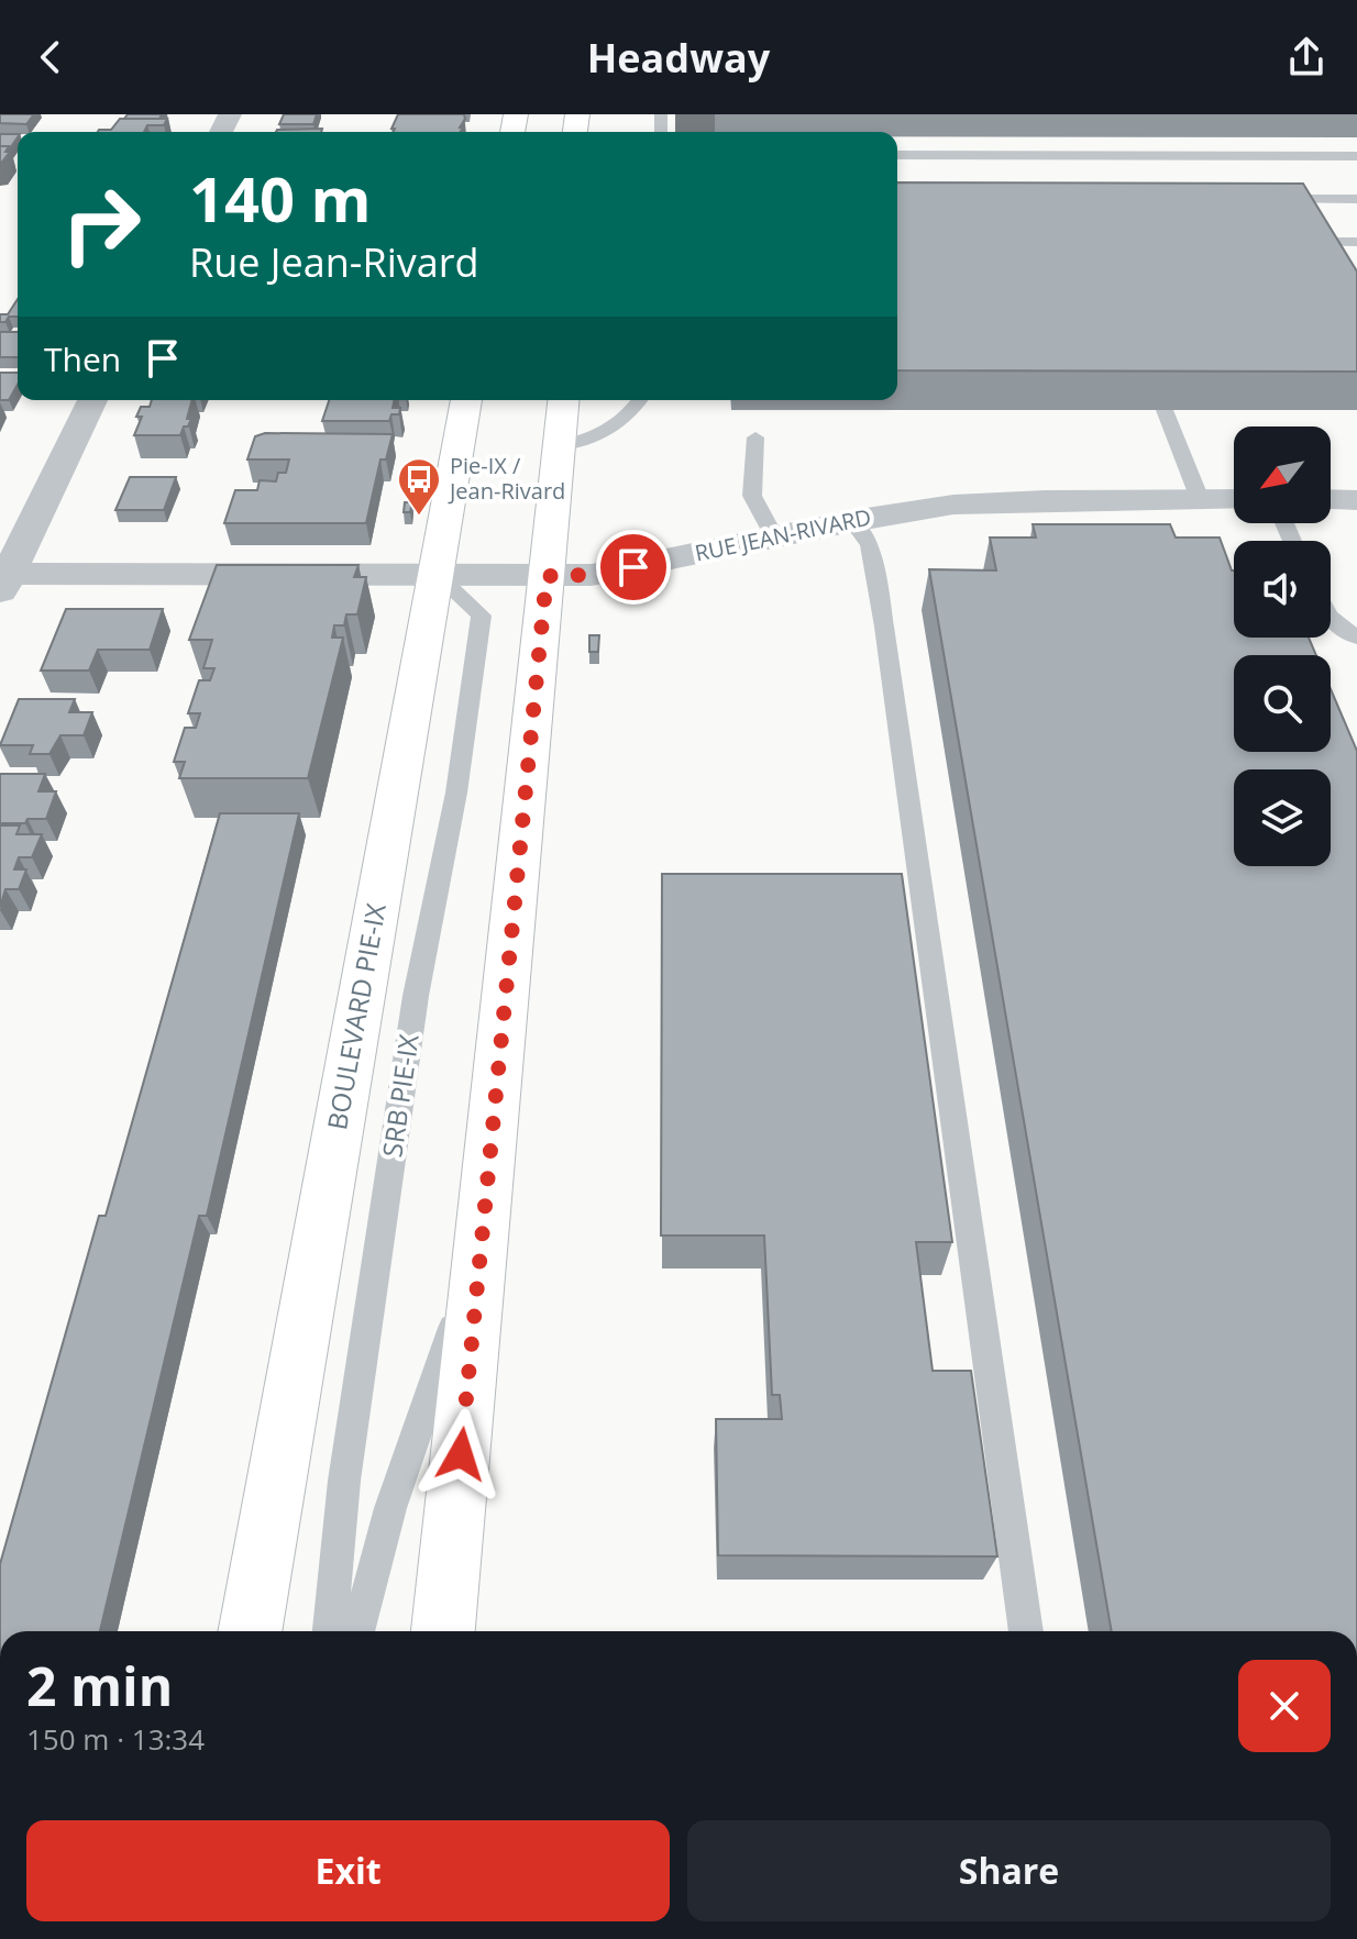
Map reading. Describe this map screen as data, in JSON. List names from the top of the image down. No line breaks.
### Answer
{"streets":{"main road":["BOULEVARD PIE-IX"],"street":["RUE JEAN-RIVARD"],"lane":["SRB PIE-IX"]},"crossings":[["RUE JEAN-RIVARD","BOULEVARD PIE-IX"],["RUE JEAN-RIVARD","SRB PIE-IX"],["BOULEVARD PIE-IX","SRB PIE-IX"]],"places":{"bus stop":["Pie-IX / Jean-Rivard"]},"north":"bottom left","page":{"header":"Headway","turn":["140 m","Rue Jean-Rivard"],"then":"Then","heading":["2 min","150 m · 13:34"],"buttons":["Exit","Share"]}}
